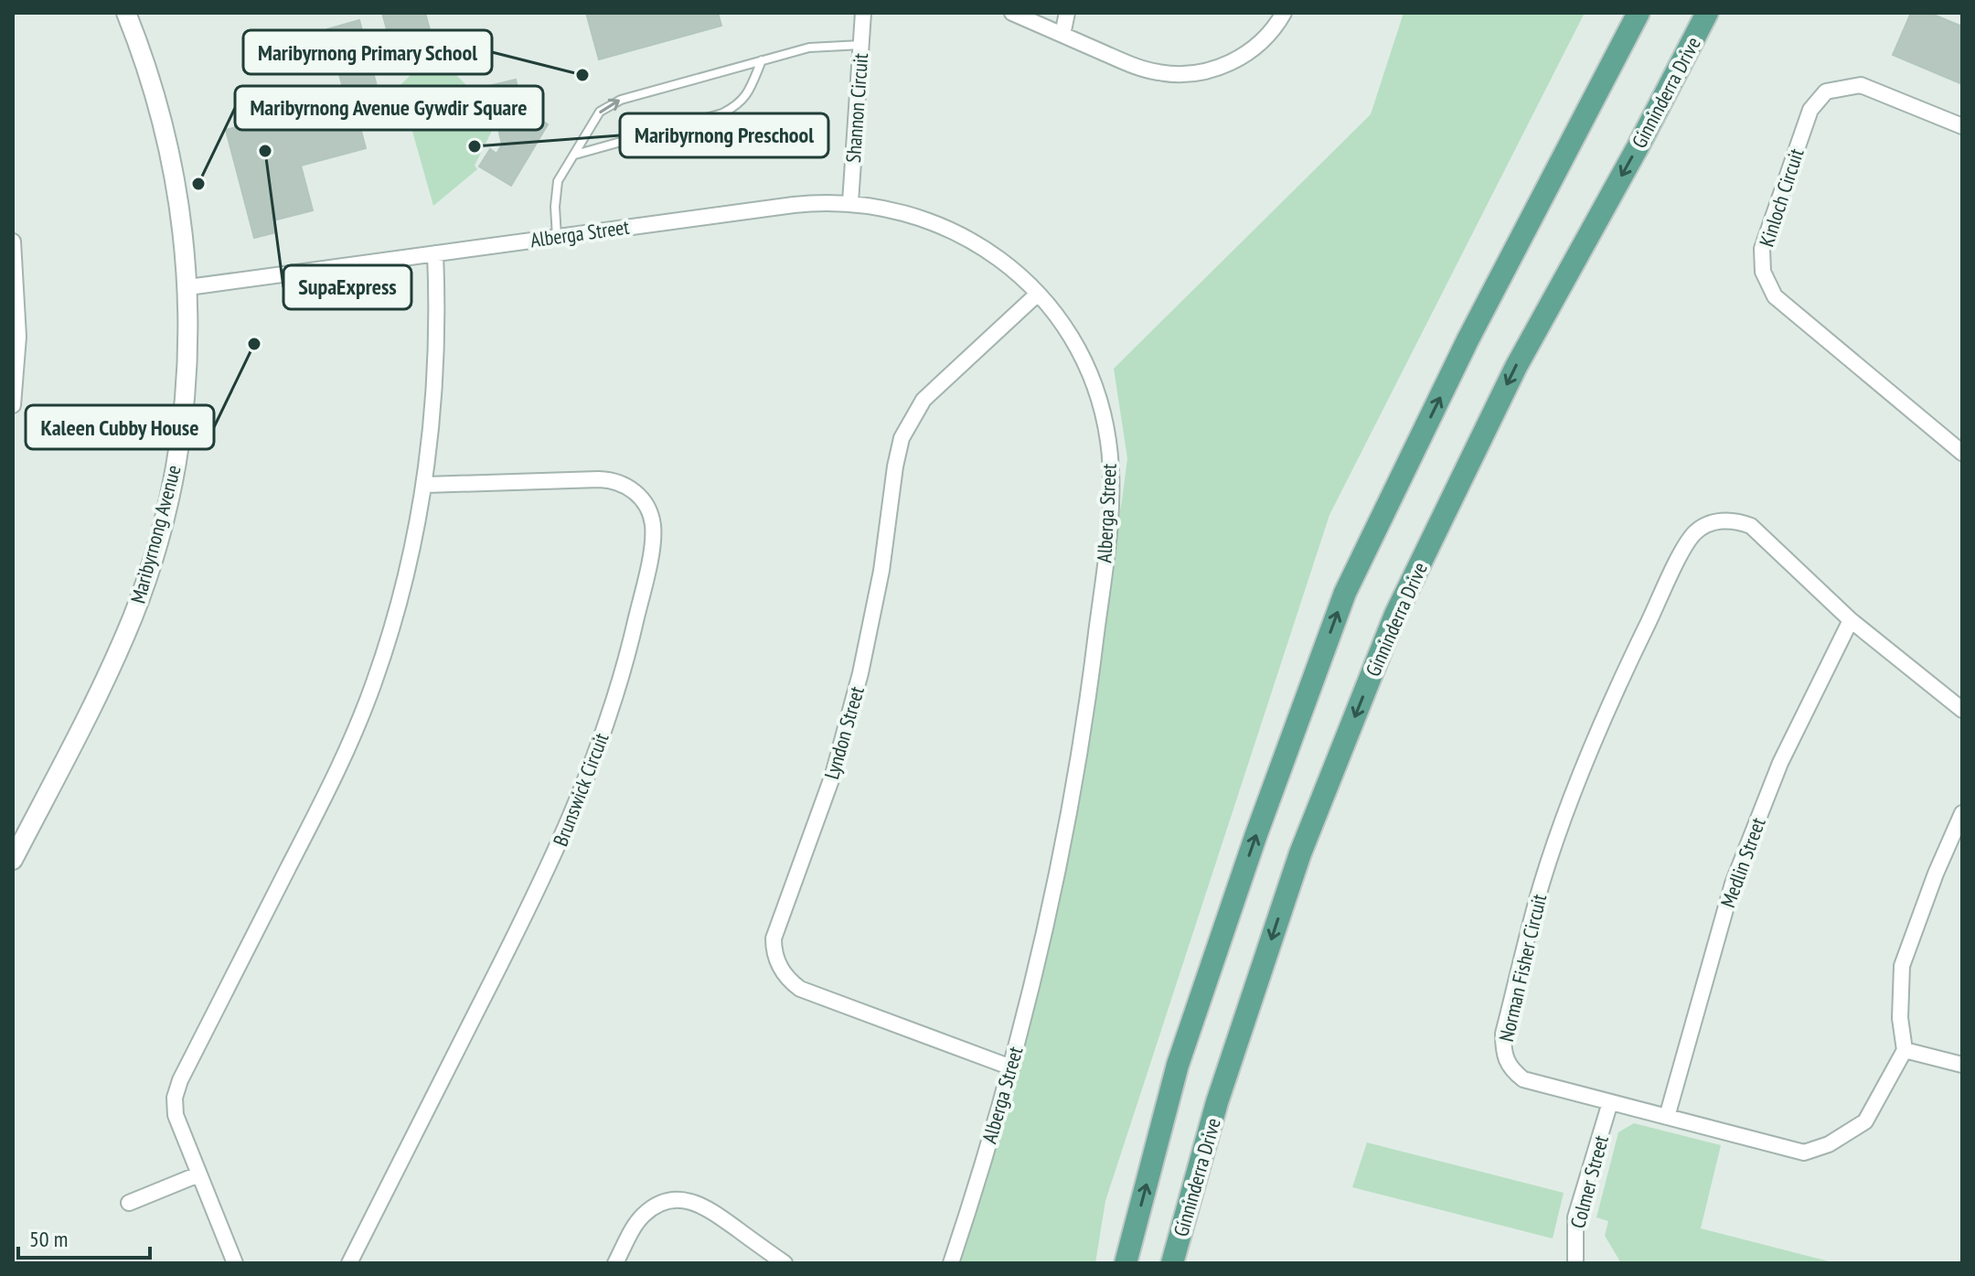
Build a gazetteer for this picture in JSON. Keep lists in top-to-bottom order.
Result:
{
  "streets": {
    "main road": ["Ginninderra Drive"],
    "street": [
      "Shannon Circuit",
      "Kinloch Circuit",
      "Alberga Street",
      "Maribyrnong Avenue",
      "Lyndon Street",
      "Brunswick Circuit",
      "Medlin Street",
      "Norman Fisher Circuit",
      "Colmer Street"
    ]
  },
  "crossings": [
    ["Shannon Circuit", "Alberga Street"],
    ["Alberga Street", "Maribyrnong Avenue"],
    ["Alberga Street", "Lyndon Street"],
    ["Medlin Street", "Norman Fisher Circuit"],
    ["Norman Fisher Circuit", "Colmer Street"]
  ],
  "places": [
    "Maribyrnong Primary School",
    "Maribyrnong Preschool",
    "SupaExpress",
    "Maribyrnong Avenue Gywdir Square",
    "Kaleen Cubby House"
  ],
  "scale_bar": "50 m"
}
